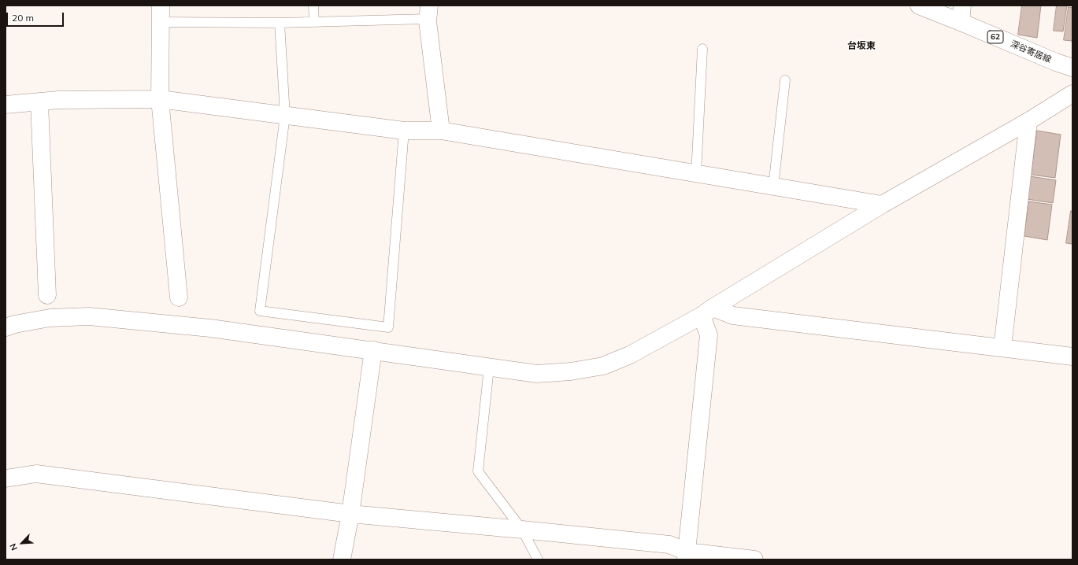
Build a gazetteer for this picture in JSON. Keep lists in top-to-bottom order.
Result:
{
  "streets": {
    "street": ["62", "深谷寄居線"]
  },
  "districts": ["台坂東"],
  "scale_bar": "20 m",
  "north": "bottom left"
}
